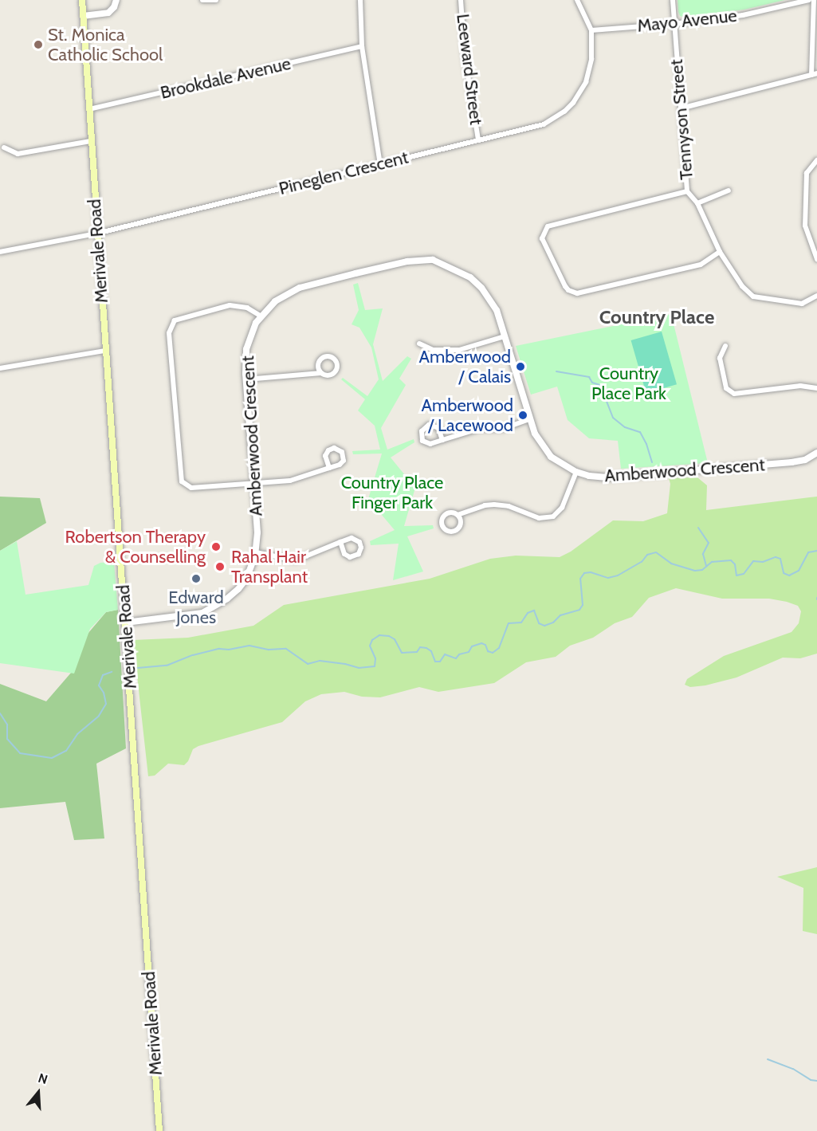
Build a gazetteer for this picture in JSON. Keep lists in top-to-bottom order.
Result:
{
  "streets": {
    "main road": ["Merivale Road"],
    "street": [
      "Mayo Avenue",
      "Leeward Street",
      "Brookdale Avenue",
      "Tennyson Street",
      "Pineglen Crescent",
      "Amberwood Crescent"
    ]
  },
  "crossings": [
    ["Mayo Avenue", "Tennyson Street"],
    ["Mayo Avenue", "Pineglen Crescent"],
    ["Leeward Street", "Pineglen Crescent"],
    ["Brookdale Avenue", "Merivale Road"],
    ["Pineglen Crescent", "Merivale Road"],
    ["Merivale Road", "Amberwood Crescent"]
  ],
  "districts": ["Country Place"],
  "parks": ["Country Place Park", "Country Place Finger Park"],
  "places": [
    "St. Monica Catholic School",
    "Amberwood / Calais",
    "Amberwood / Lacewood",
    "Robertson Therapy & Counselling",
    "Rahal Hair Transplant",
    "Edward Jones"
  ],
  "north": "top"
}
